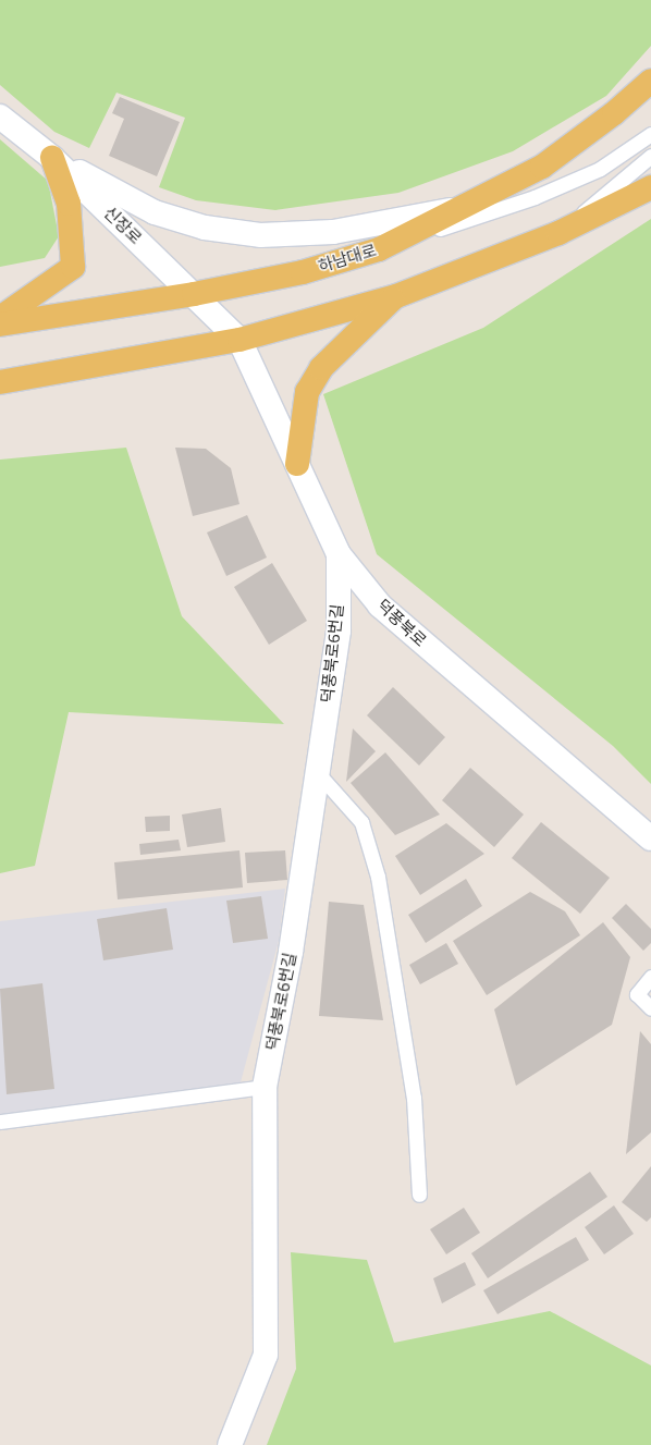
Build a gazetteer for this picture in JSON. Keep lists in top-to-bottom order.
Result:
{
  "streets": {
    "main road": ["하남대로"],
    "street": ["신장로", "덕풍북로", "덕풍북로6번길"]
  },
  "crossings": [
    ["신장로", "하남대로"],
    ["신장로", "덕풍북로"],
    ["덕풍북로", "덕풍북로6번길"]
  ]
}
